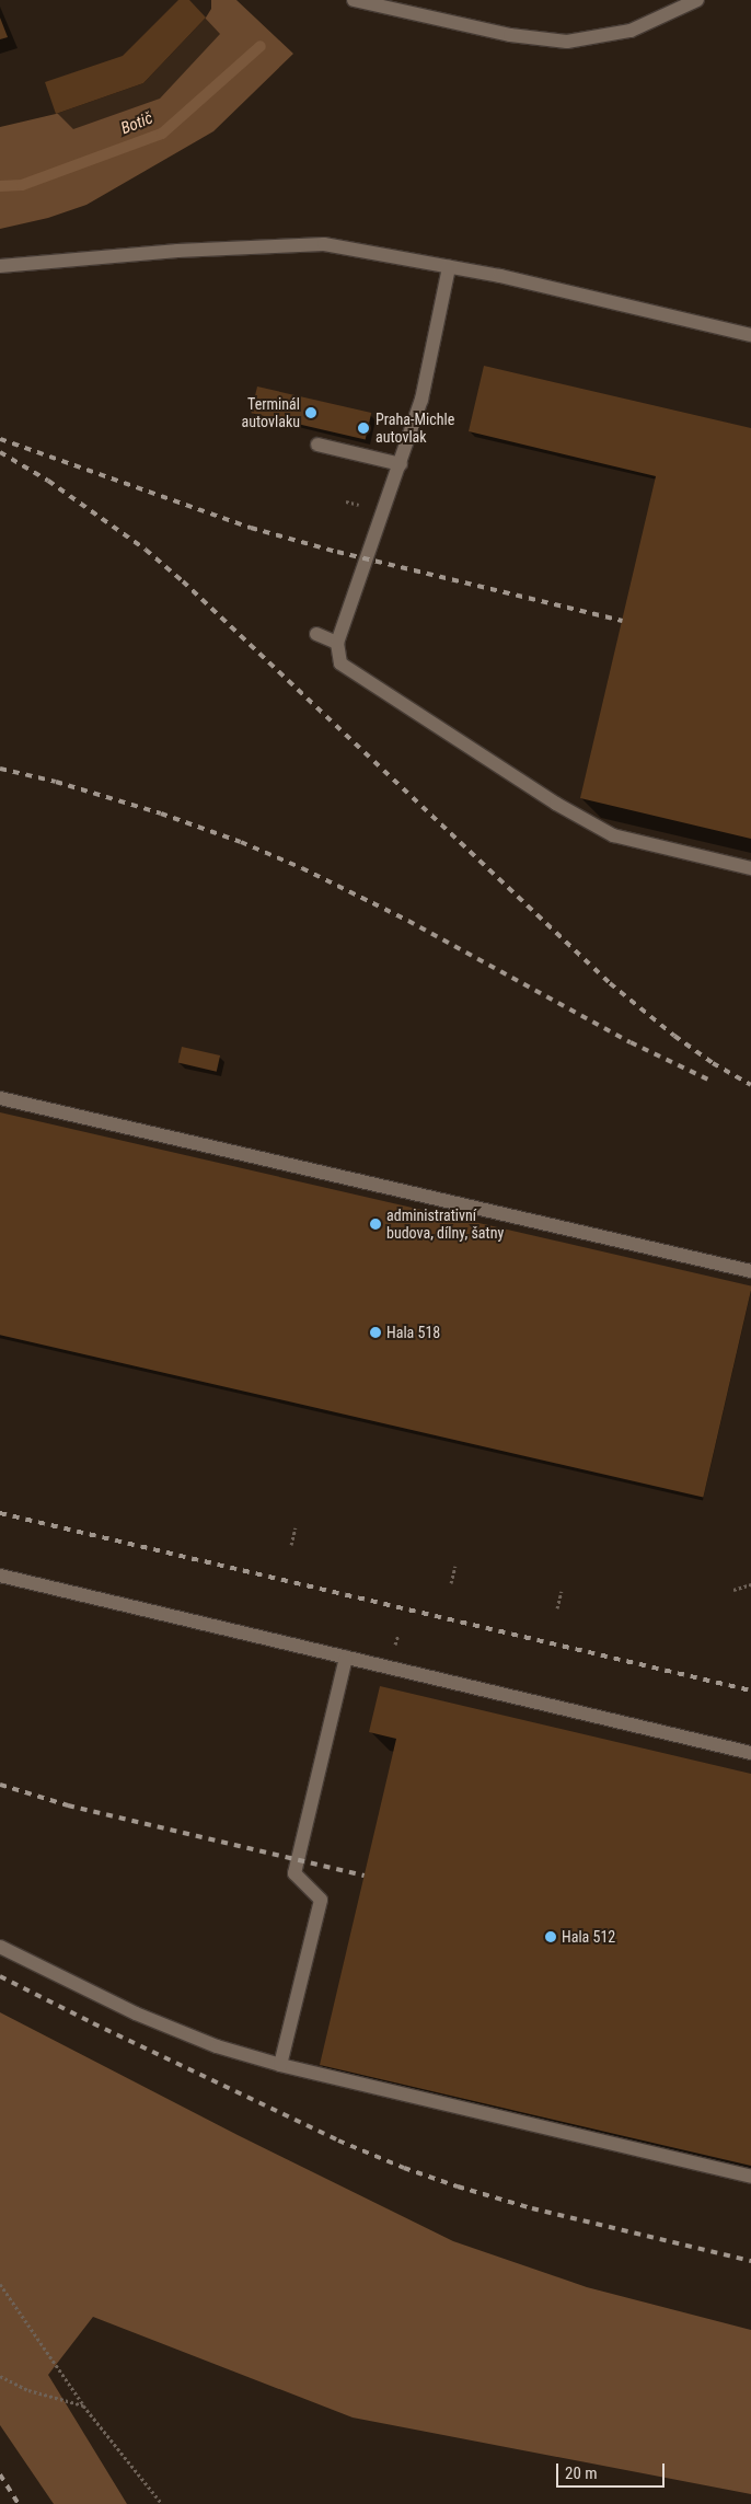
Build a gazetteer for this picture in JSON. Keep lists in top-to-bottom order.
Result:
{
  "water": ["Botič"],
  "places": [
    "Terminál autovlaku",
    "Praha-Michle autovlak",
    "administrativní budova, dílny, šatny",
    "Hala 518",
    "Hala 512"
  ],
  "scale_bar": "20 m"
}
